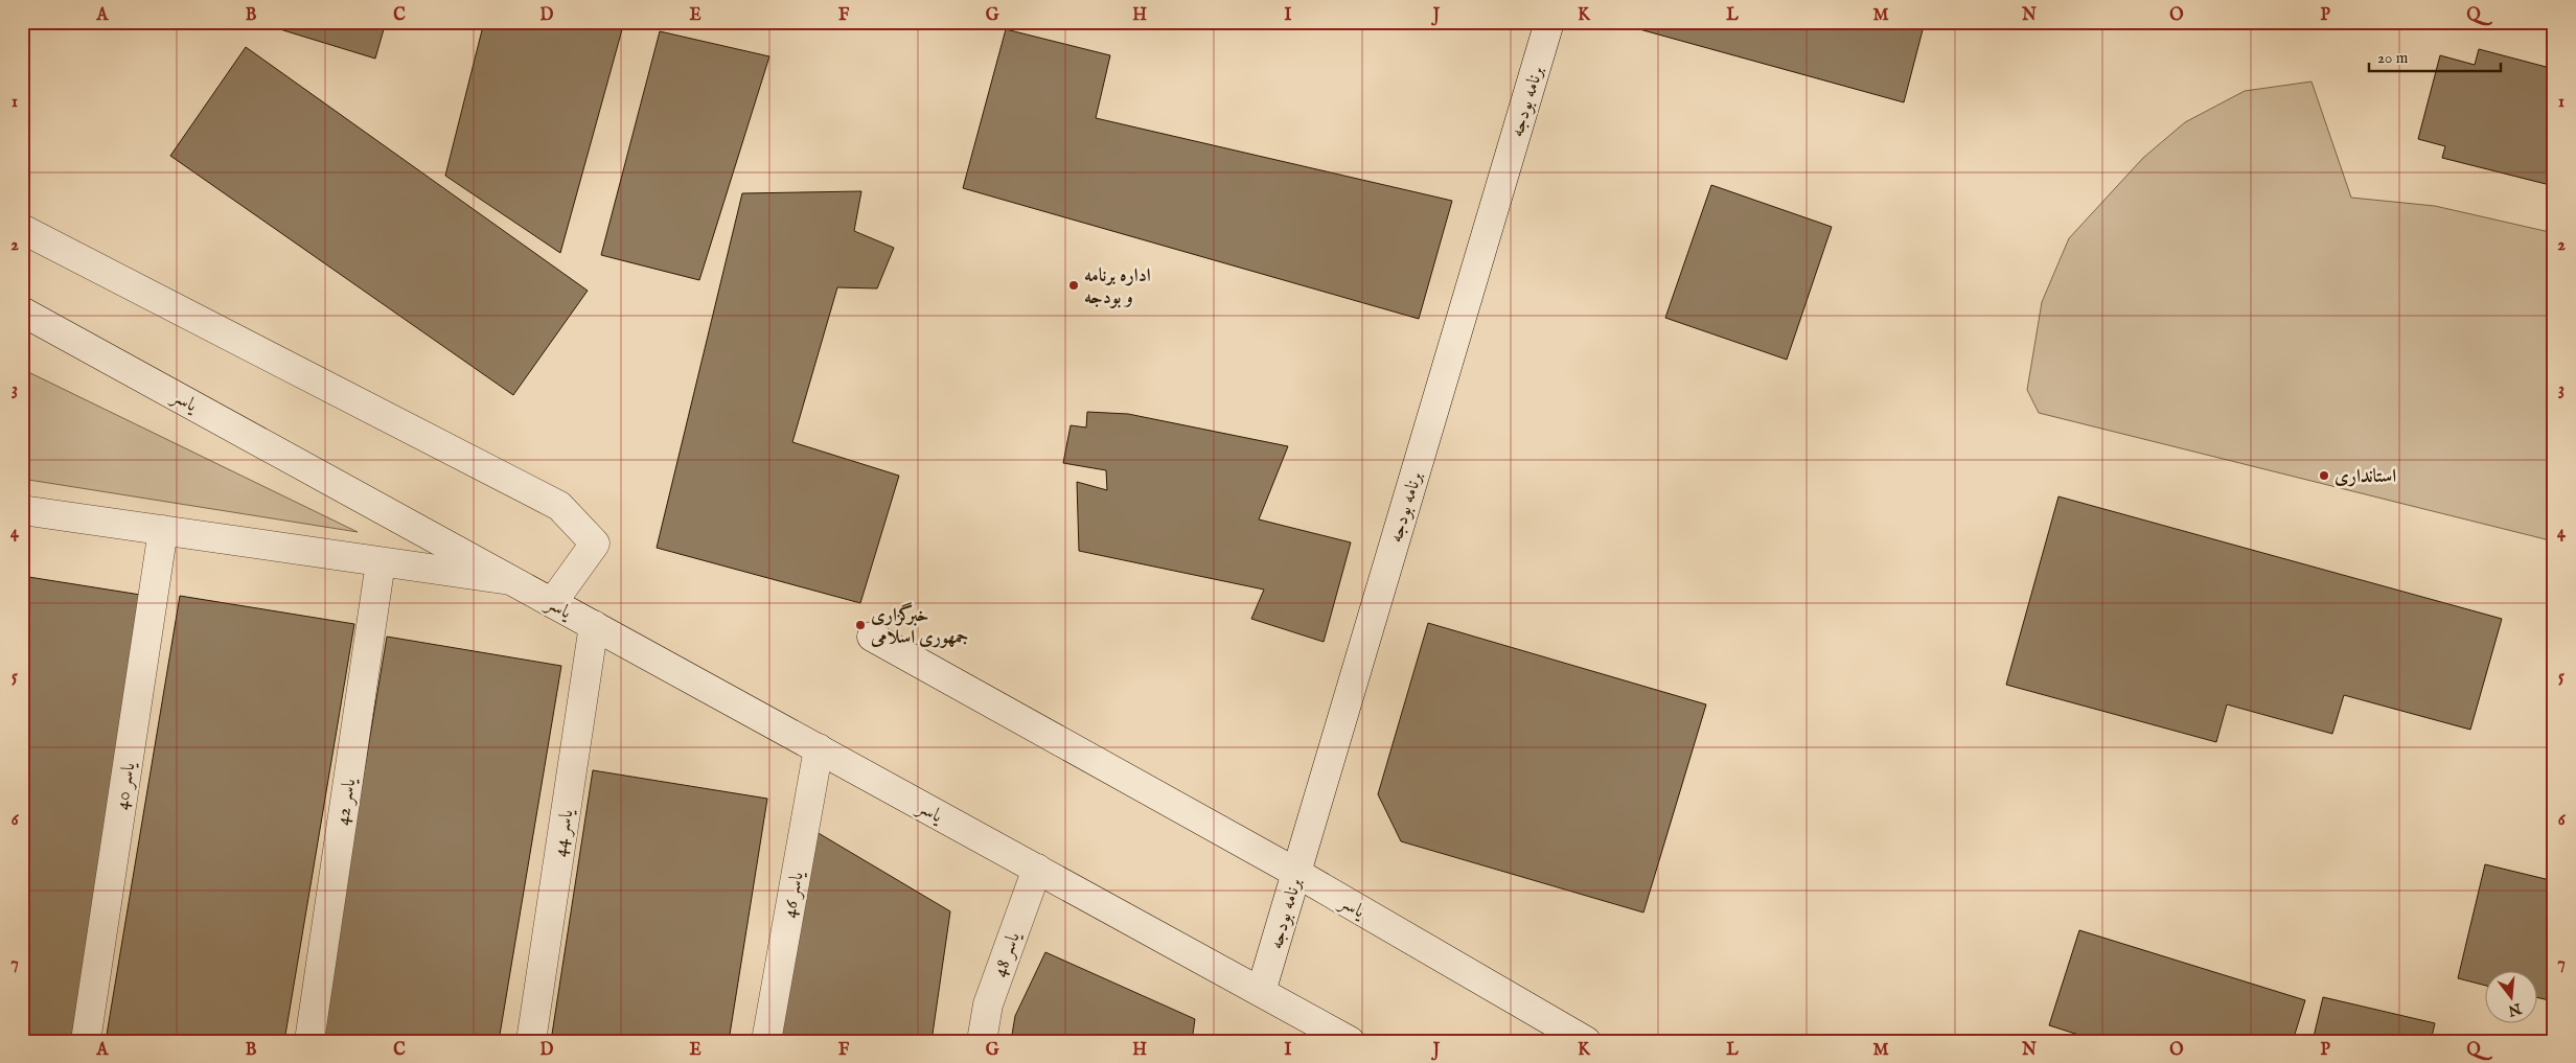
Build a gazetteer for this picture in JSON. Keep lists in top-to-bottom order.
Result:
{
  "streets": {
    "main road": [
      "برنامه بودجه",
      "یاسر",
      "یاسر 40",
      "یاسر 42",
      "یاسر 44",
      "یاسر 46",
      "یاسر 48"
    ]
  },
  "crossings": [
    ["برنامه بودجه", "یاسر"],
    ["یاسر", "یاسر 40"],
    ["یاسر", "یاسر 42"],
    ["یاسر", "یاسر 44"],
    ["یاسر", "یاسر 46"],
    ["یاسر", "یاسر 48"]
  ],
  "places": ["اداره برنامه و بودجه", "استانداری", "خبرگزاری جمهوری اسلامی"],
  "scale_bar": "20 m",
  "north": "bottom",
  "grid": {
    "columns": [
      "A",
      "B",
      "C",
      "D",
      "E",
      "F",
      "G",
      "H",
      "I",
      "J",
      "K",
      "L",
      "M",
      "N",
      "O",
      "P",
      "Q"
    ],
    "rows": [
      "1",
      "2",
      "3",
      "4",
      "5",
      "6",
      "7"
    ]
  }
}
